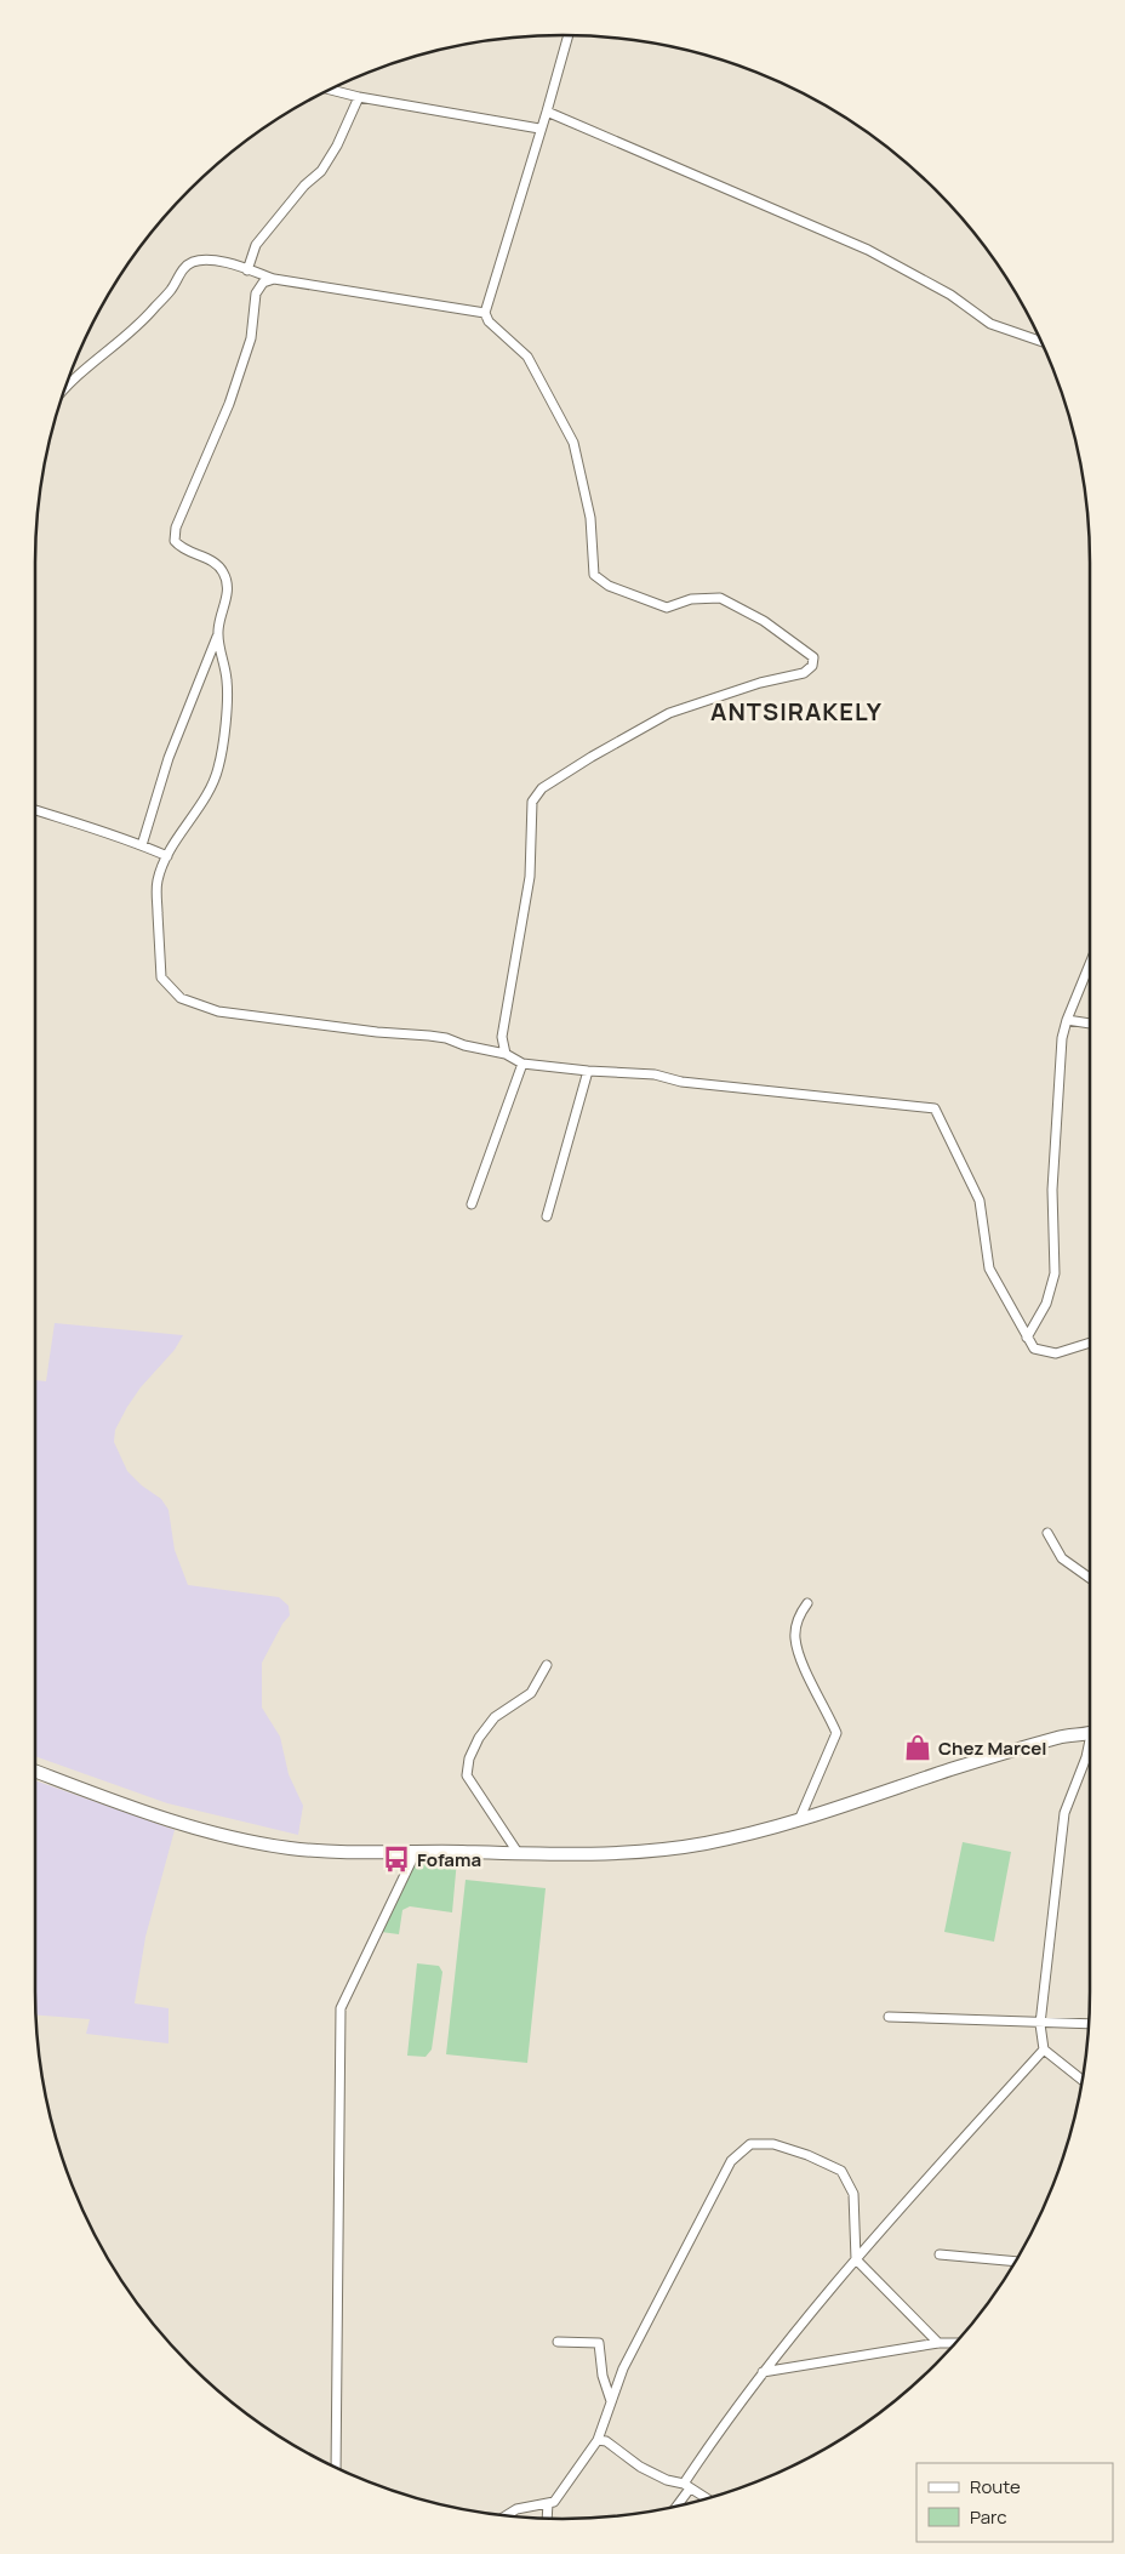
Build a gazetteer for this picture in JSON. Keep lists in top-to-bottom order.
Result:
{
  "districts": ["ANTSIRAKELY"],
  "places": {
    "shop": ["Chez Marcel"],
    "bus stop": ["Fofama"]
  },
  "legend": ["Route", "Parc"]
}
